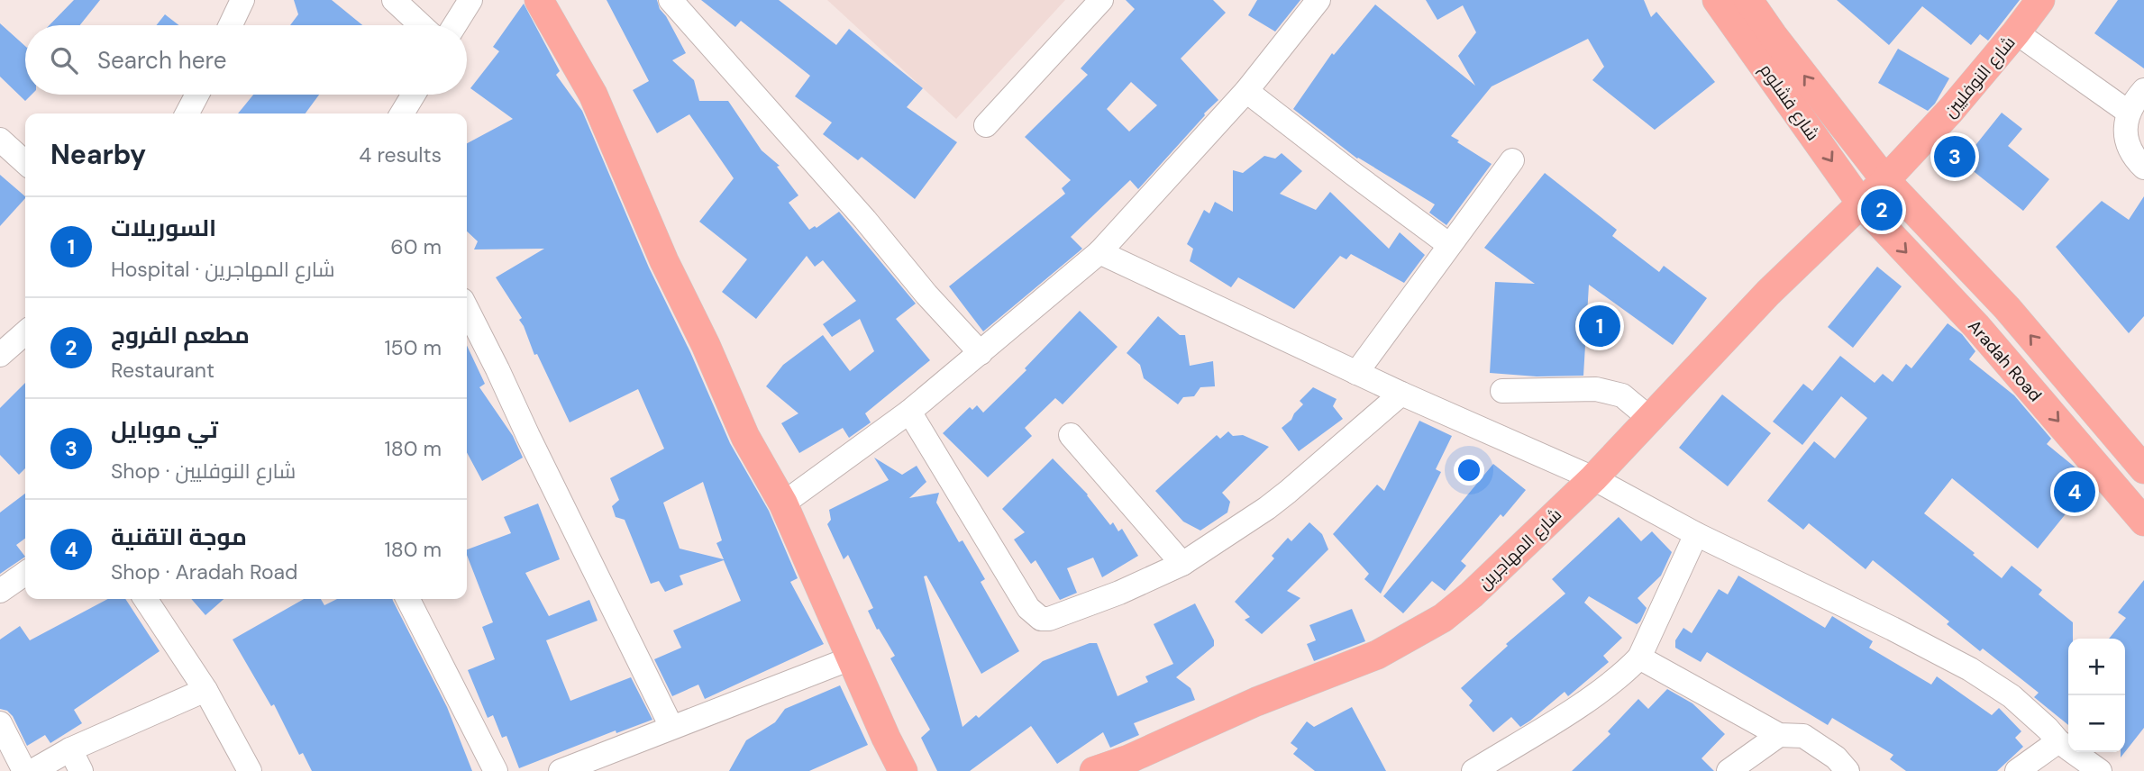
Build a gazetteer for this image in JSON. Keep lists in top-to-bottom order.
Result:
{
  "streets": {
    "main road": [
      "شارع النوفليين",
      "شارع فشلوم",
      "Aradah Road",
      "شارع المهاجرين"
    ]
  },
  "crossings": [
    ["شارع النوفليين", "شارع فشلوم"],
    ["شارع النوفليين", "Aradah Road"],
    ["شارع النوفليين", "شارع المهاجرين"],
    ["شارع فشلوم", "Aradah Road"],
    ["شارع فشلوم", "شارع المهاجرين"],
    ["Aradah Road", "شارع المهاجرين"]
  ],
  "page": {
    "search": "Search here",
    "heading": ["Nearby", "4 results"],
    "pins": [
      "3",
      "2",
      "1",
      "4"
    ],
    "list": [
      {
        "mark": "1",
        "name": "السوريلات",
        "note": "Hospital · شارع المهاجرين",
        "value": "60 m"
      },
      {
        "mark": "2",
        "name": "مطعم الفروج",
        "note": "Restaurant",
        "value": "150 m"
      },
      {
        "mark": "3",
        "name": "تي موبايل",
        "note": "Shop · شارع النوفليين",
        "value": "180 m"
      },
      {
        "mark": "4",
        "name": "موجة التقنية",
        "note": "Shop · Aradah Road",
        "value": "180 m"
      }
    ],
    "map_buttons": ["+", "−"]
  }
}
